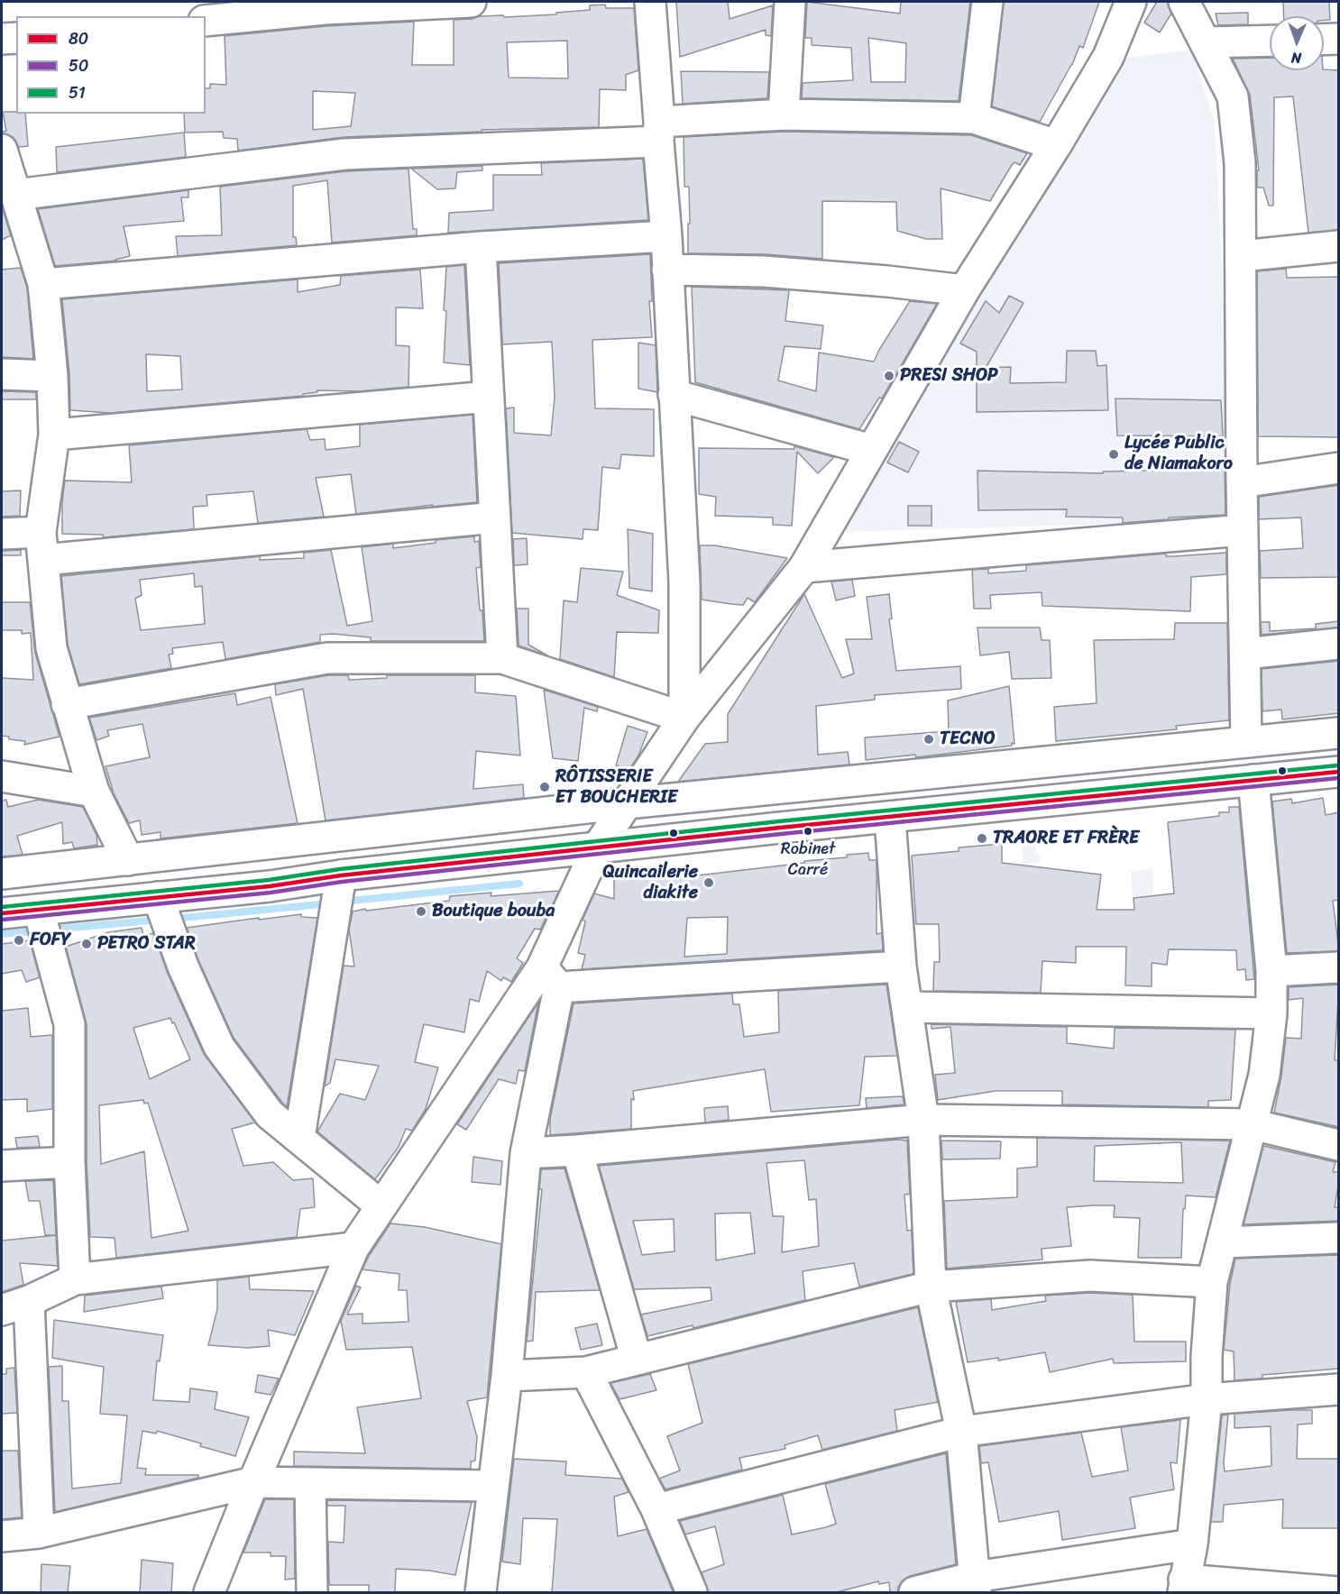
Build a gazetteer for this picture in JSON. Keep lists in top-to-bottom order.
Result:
{
  "places": [
    "PRESI SHOP",
    "Lycée Public de Niamakoro",
    "TECNO",
    "RÔTISSERIE ET BOUCHERIE",
    "Robinet Carré",
    "TRAORE ET FRÈRE",
    "Quincailerie diakite",
    "Boutique bouba",
    "FOFY",
    "PETRO STAR"
  ],
  "lines": ["transit line 51", "transit line 80", "transit line 50"],
  "legend": ["80", "50", "51"],
  "north": "bottom"
}
